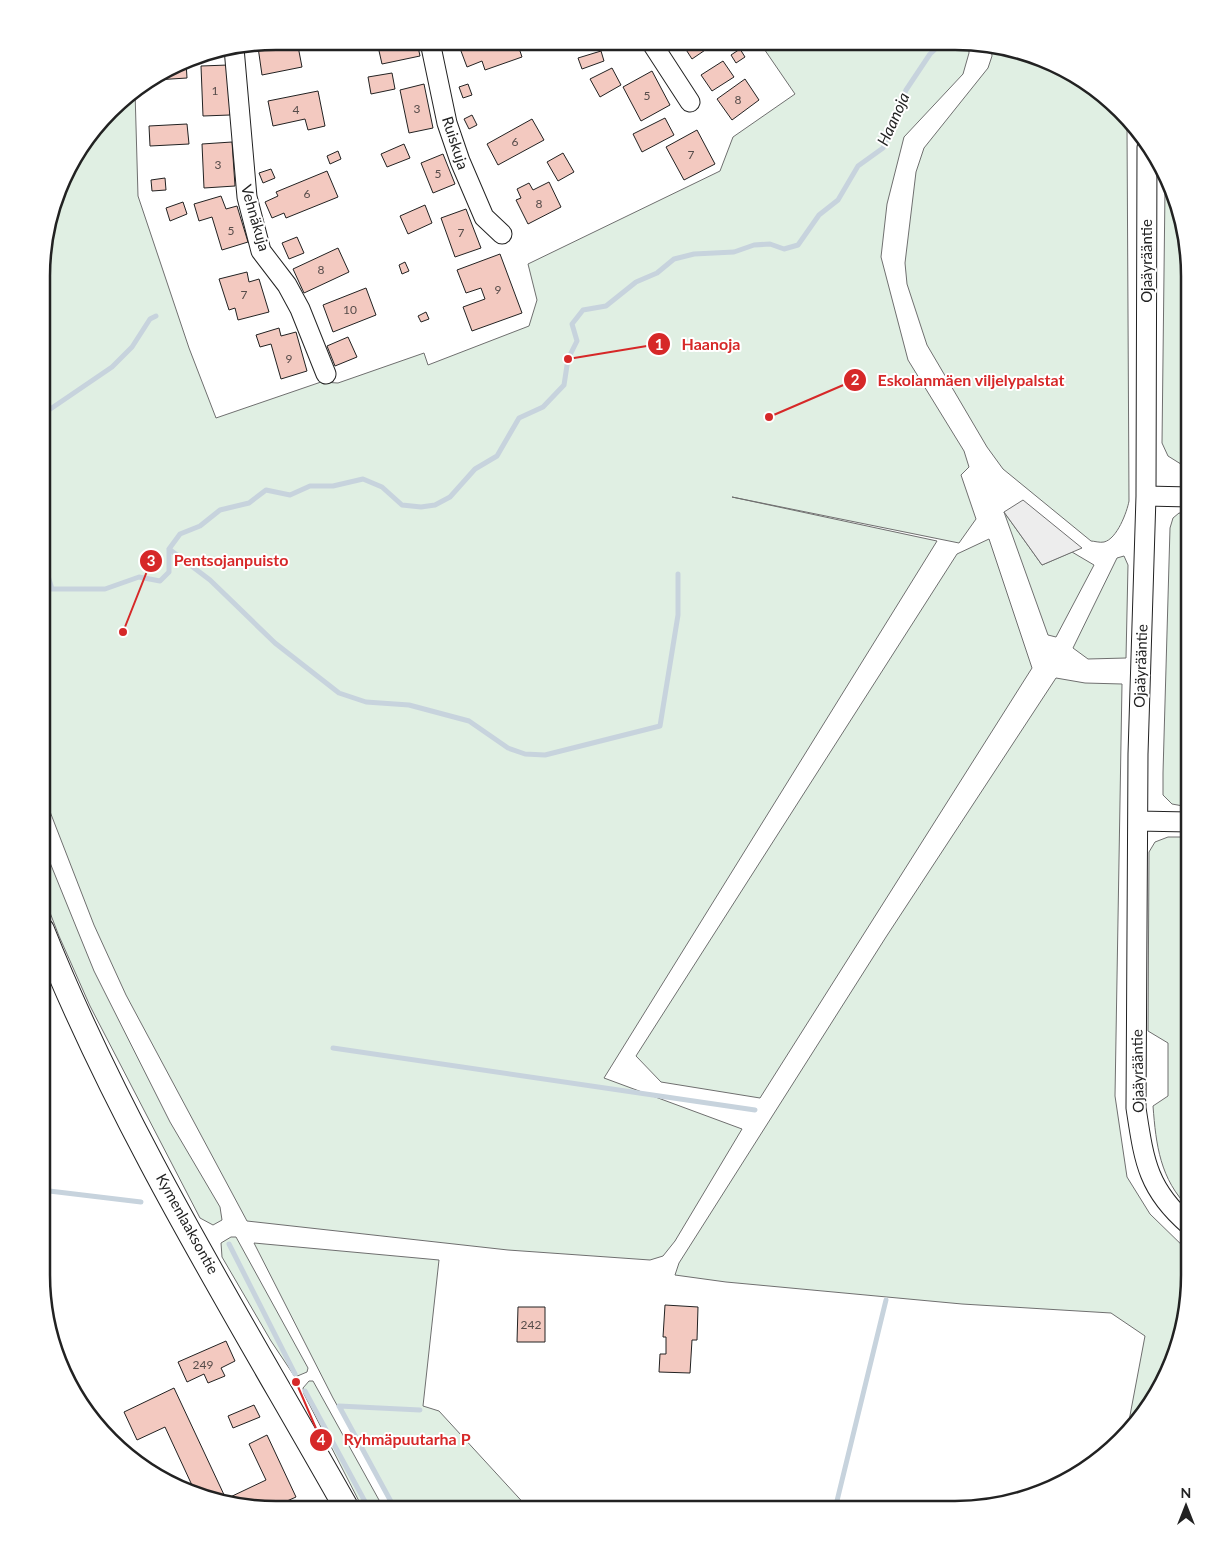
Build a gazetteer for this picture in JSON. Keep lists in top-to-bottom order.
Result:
{
  "streets": {
    "main road": ["Kymenlaaksontie"],
    "street": ["Ruiskuja", "Vehnäkuja", "Ojaäyrääntie"]
  },
  "water": ["Haanoja"],
  "places": [
    "Haanoja",
    "Eskolanmäen viljelypalstat",
    "Pentsojanpuisto",
    "Ryhmäpuutarha P"
  ],
  "house_numbers": [
    "1",
    "5",
    "8",
    "3",
    "4",
    "6",
    "7",
    "3",
    "5",
    "6",
    "8",
    "5",
    "7",
    "8",
    "9",
    "7",
    "10",
    "9",
    "242",
    "249"
  ],
  "north": "top"
}
